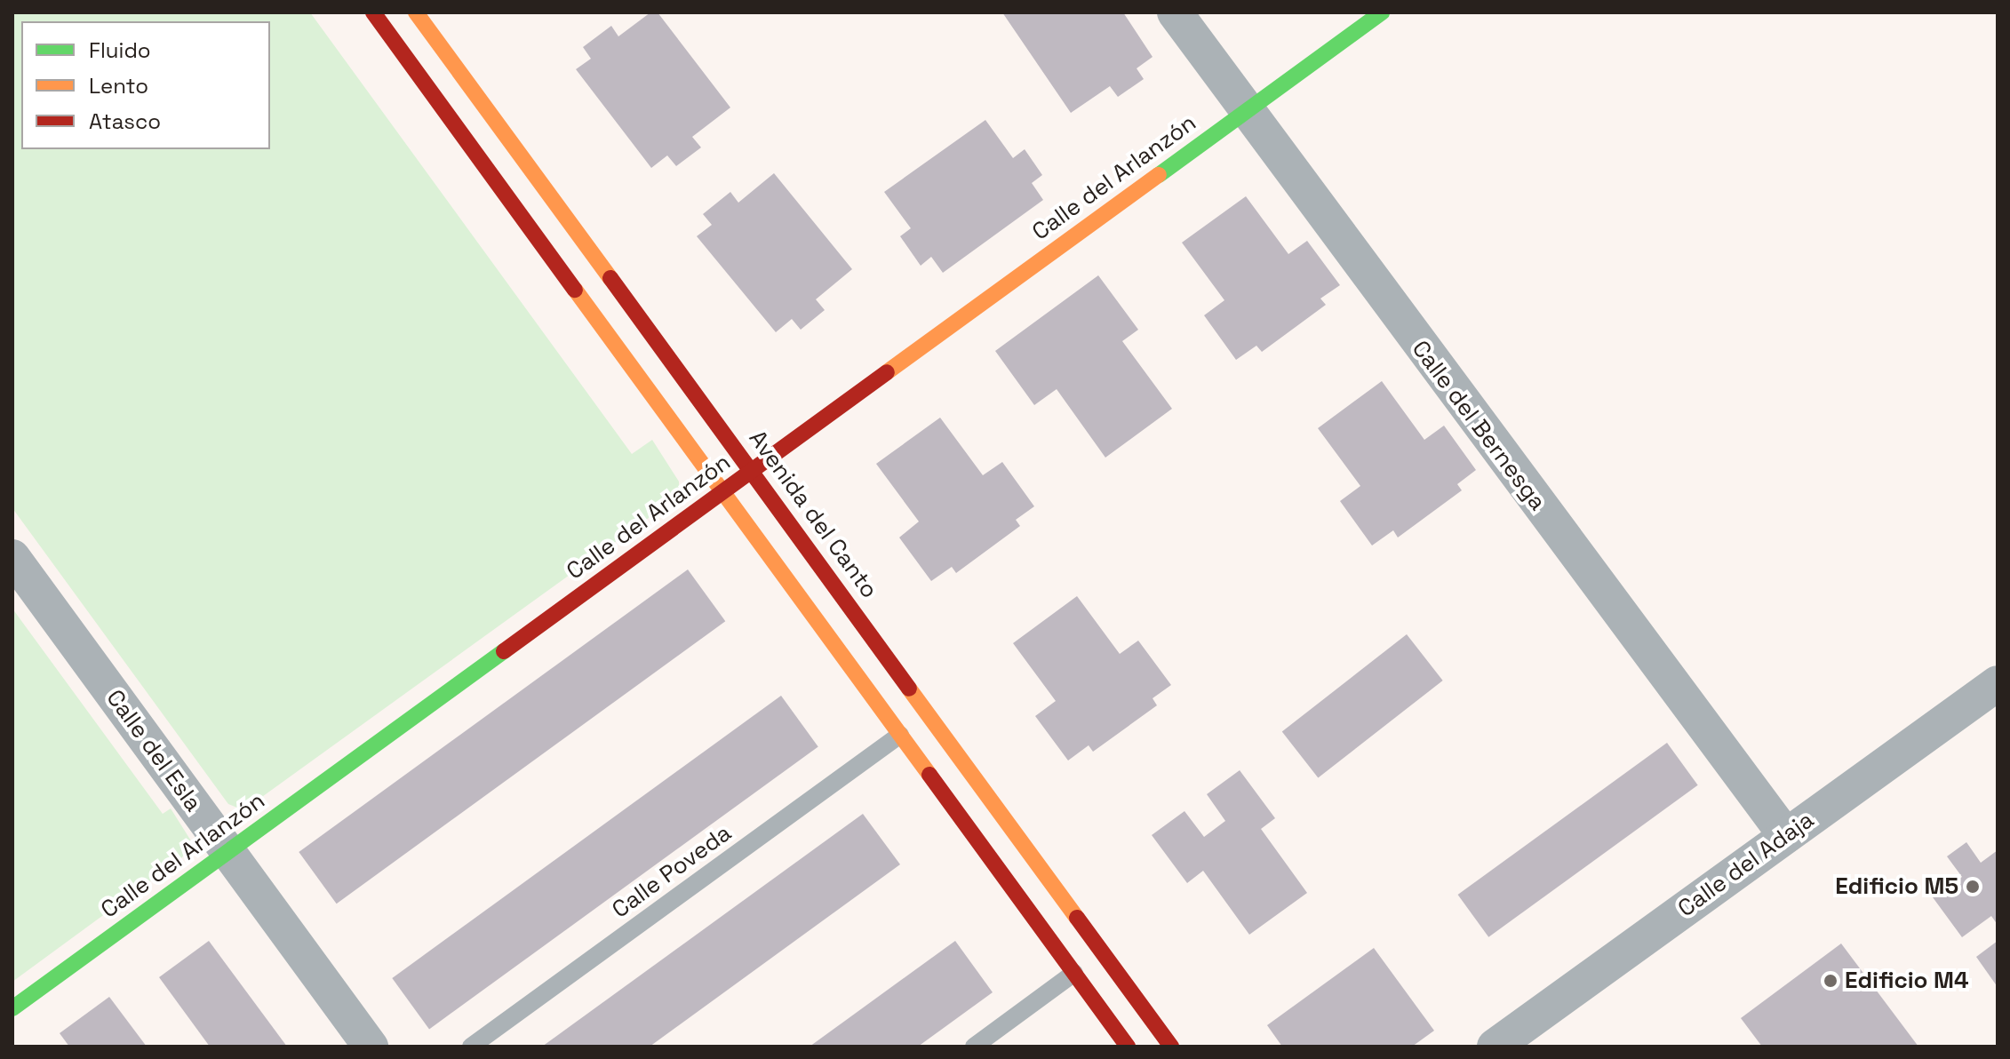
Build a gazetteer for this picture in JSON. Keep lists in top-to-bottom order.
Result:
{
  "streets": {
    "main road": ["Calle del Arlanzón", "Avenida del Canto"],
    "street": ["Calle del Bernesga", "Calle del Esla", "Calle del Adaja"],
    "lane": ["Calle Poveda"]
  },
  "crossings": [
    ["Calle del Arlanzón", "Calle del Bernesga"],
    ["Calle del Arlanzón", "Avenida del Canto"],
    ["Calle del Arlanzón", "Calle del Esla"],
    ["Calle del Bernesga", "Calle del Adaja"]
  ],
  "places": ["Edificio M5", "Edificio M4"],
  "legend": ["Fluido", "Lento", "Atasco"]
}
